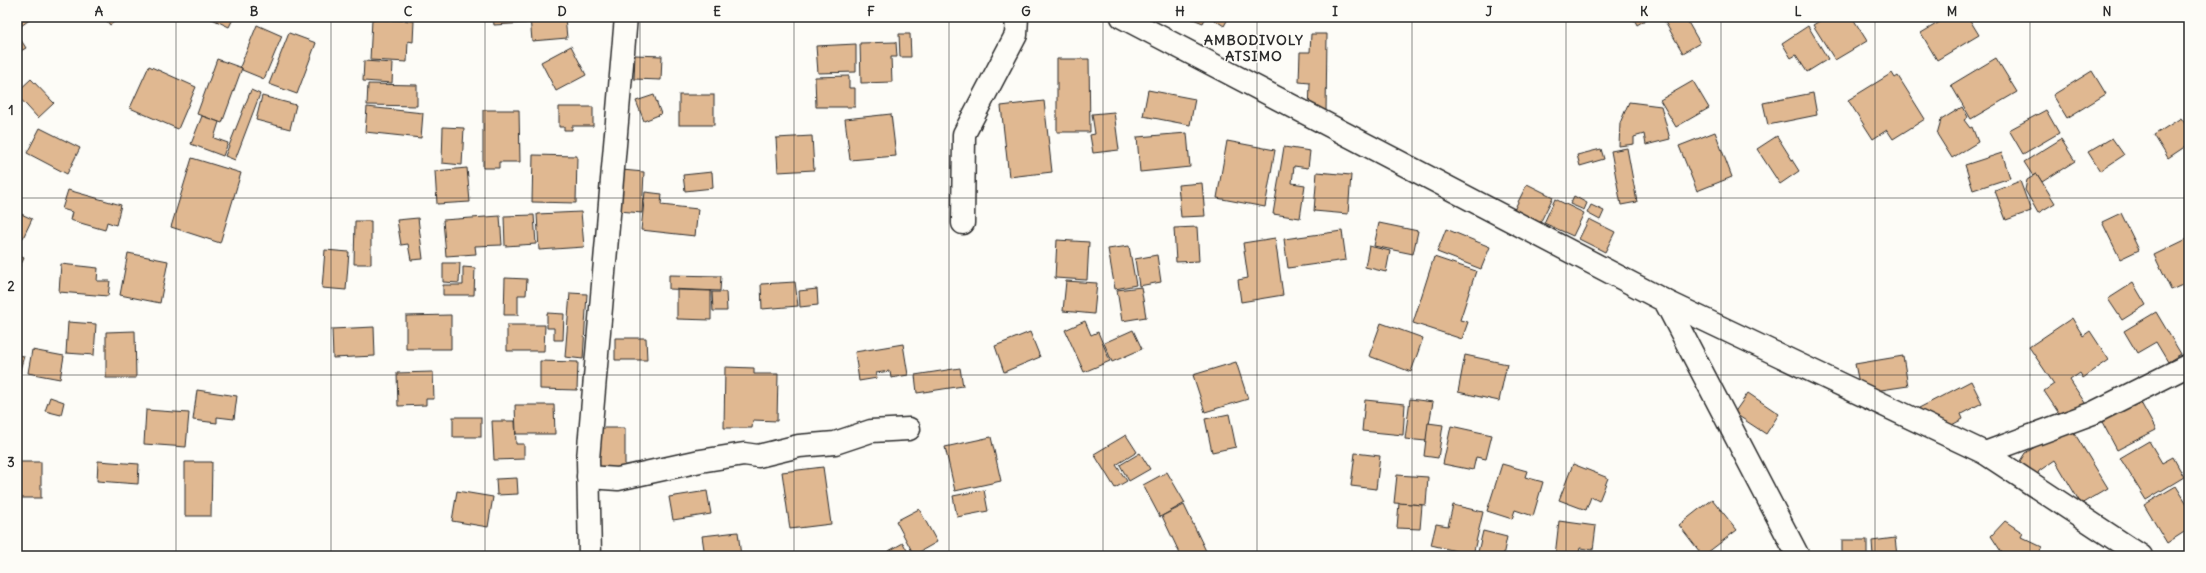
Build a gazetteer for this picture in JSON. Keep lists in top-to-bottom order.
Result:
{
  "districts": ["AMBODIVOLY ATSIMO"],
  "grid": {
    "columns": [
      "A",
      "B",
      "C",
      "D",
      "E",
      "F",
      "G",
      "H",
      "I",
      "J",
      "K",
      "L",
      "M",
      "N"
    ],
    "rows": ["1", "2", "3"]
  }
}
